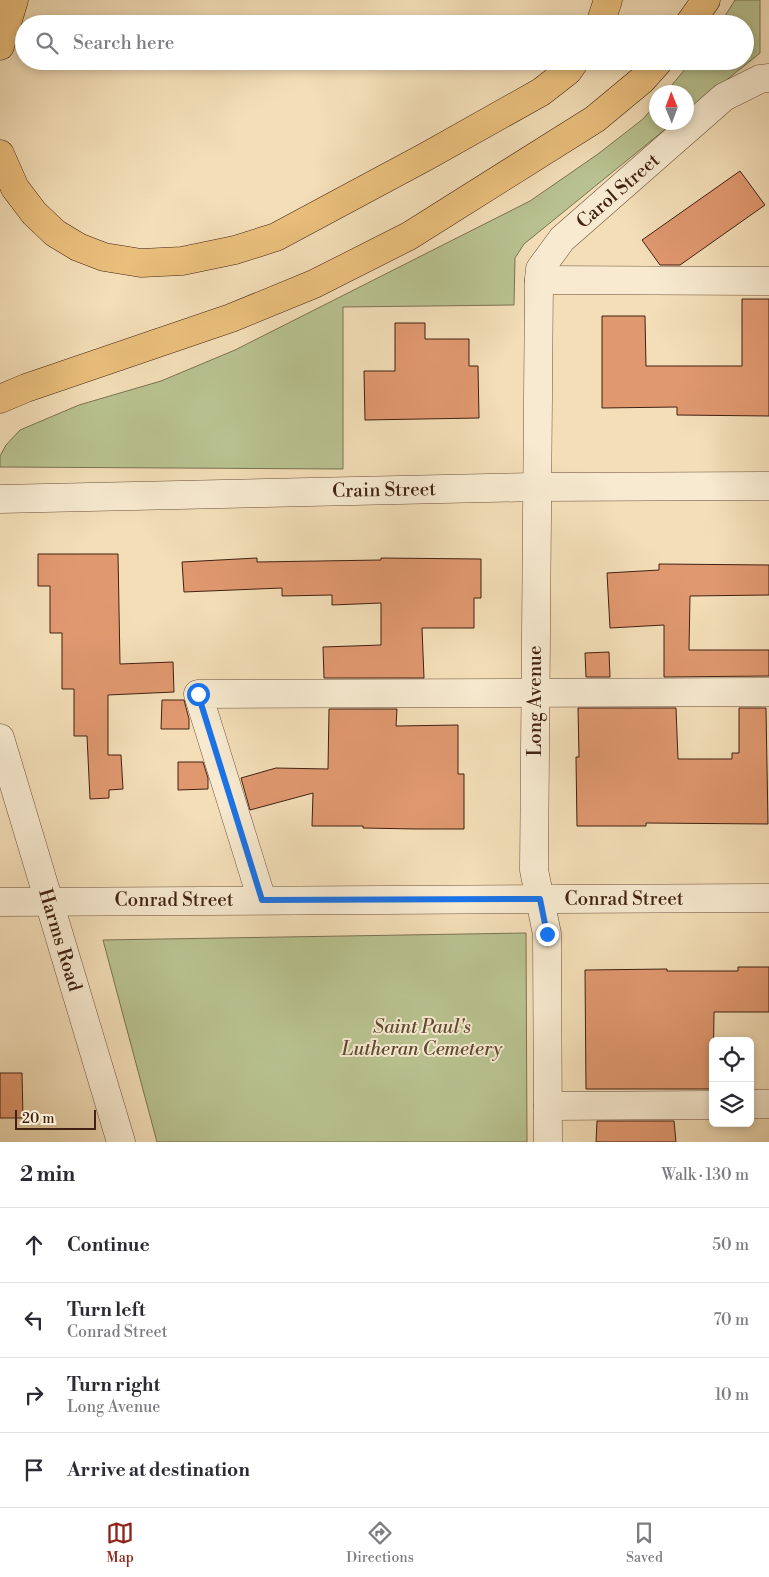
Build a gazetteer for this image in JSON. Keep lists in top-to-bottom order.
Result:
{
  "streets": {
    "street": [
      "Carol Street",
      "Crain Street",
      "Long Avenue",
      "Conrad Street",
      "Harms Road"
    ]
  },
  "crossings": [
    ["Carol Street", "Long Avenue"],
    ["Crain Street", "Long Avenue"],
    ["Long Avenue", "Conrad Street"],
    ["Conrad Street", "Harms Road"]
  ],
  "parks": ["Saint Paul's Lutheran Cemetery"],
  "scale_bar": "20 m",
  "north": "top",
  "page": {
    "search": "Search here",
    "scale": "20 m",
    "heading": ["2 min", "Walk · 130 m"],
    "list": [
      ["Continue", "50 m"],
      ["Turn left", "Conrad Street", "70 m"],
      ["Turn right", "Long Avenue", "10 m"],
      "Arrive at destination"
    ],
    "nav": ["Map", "Directions", "Saved"]
  }
}
